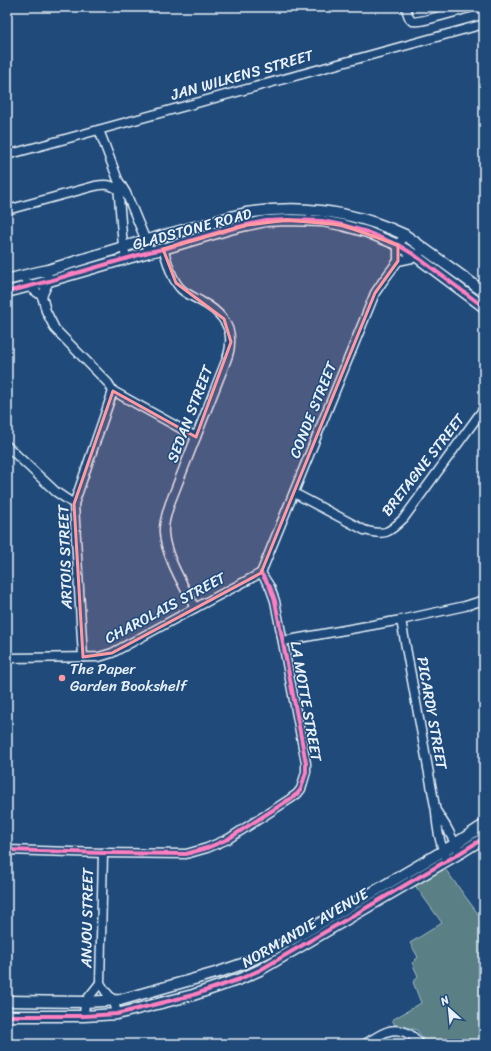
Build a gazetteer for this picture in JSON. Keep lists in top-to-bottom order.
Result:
{
  "streets": {
    "street": [
      "JAN WILKENS STREET",
      "GLADSTONE ROAD",
      "CONDE STREET",
      "SEDAN STREET",
      "BRETAGNE STREET",
      "ARTOIS STREET",
      "CHAROLAIS STREET",
      "LA MOTTE STREET",
      "PICARDY STREET",
      "ANJOU STREET",
      "NORMANDIE AVENUE"
    ]
  },
  "crossings": [
    ["GLADSTONE ROAD", "SEDAN STREET"],
    ["CONDE STREET", "BRETAGNE STREET"],
    ["CONDE STREET", "CHAROLAIS STREET"],
    ["CONDE STREET", "LA MOTTE STREET"],
    ["SEDAN STREET", "CHAROLAIS STREET"],
    ["ARTOIS STREET", "CHAROLAIS STREET"],
    ["CHAROLAIS STREET", "LA MOTTE STREET"],
    ["LA MOTTE STREET", "PICARDY STREET"],
    ["LA MOTTE STREET", "ANJOU STREET"],
    ["PICARDY STREET", "NORMANDIE AVENUE"],
    ["ANJOU STREET", "NORMANDIE AVENUE"]
  ],
  "places": ["The Paper Garden Bookshelf"],
  "north": "top left"
}
